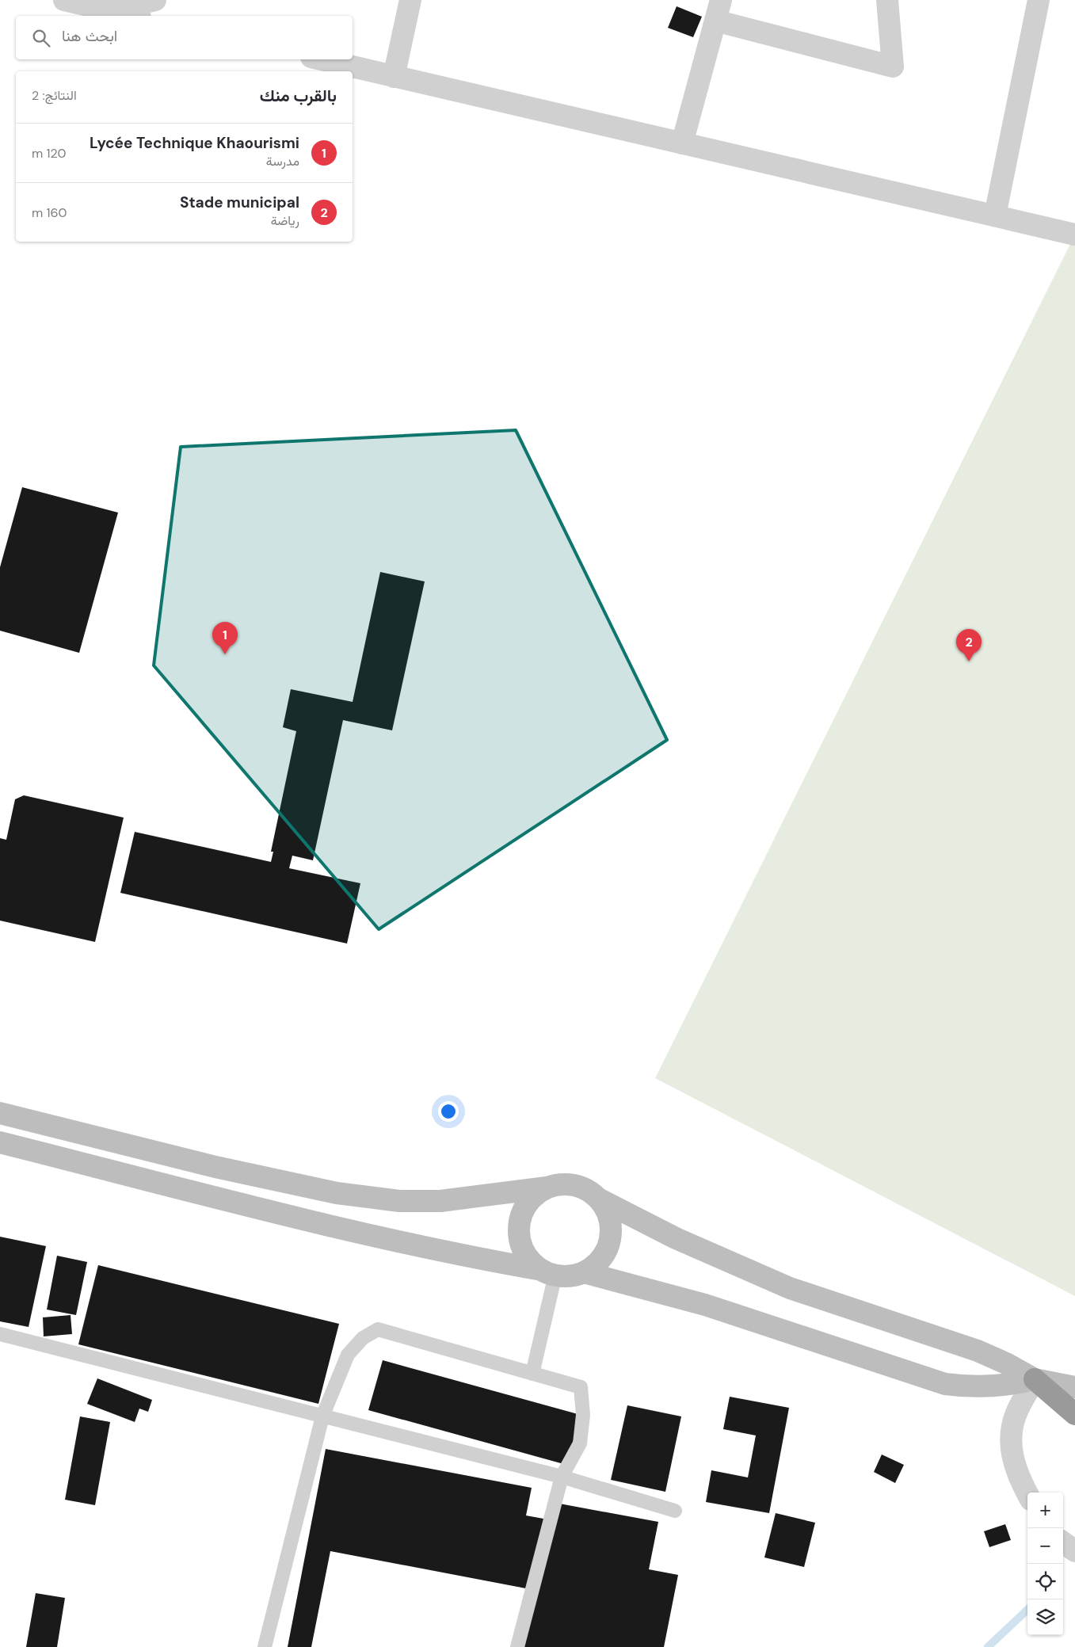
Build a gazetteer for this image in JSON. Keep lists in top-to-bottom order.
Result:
{
  "page": {
    "search": "ابحث هنا",
    "heading": ["بالقرب منك", "النتائج: 2"],
    "list": [
      {
        "mark": "1",
        "name": "Lycée Technique Khaourismi",
        "note": "مدرسة",
        "value": "120 m"
      },
      {
        "mark": "2",
        "name": "Stade municipal",
        "note": "رياضة",
        "value": "160 m"
      }
    ],
    "pins": ["1", "2"],
    "map_buttons": ["+", "−"]
  }
}
